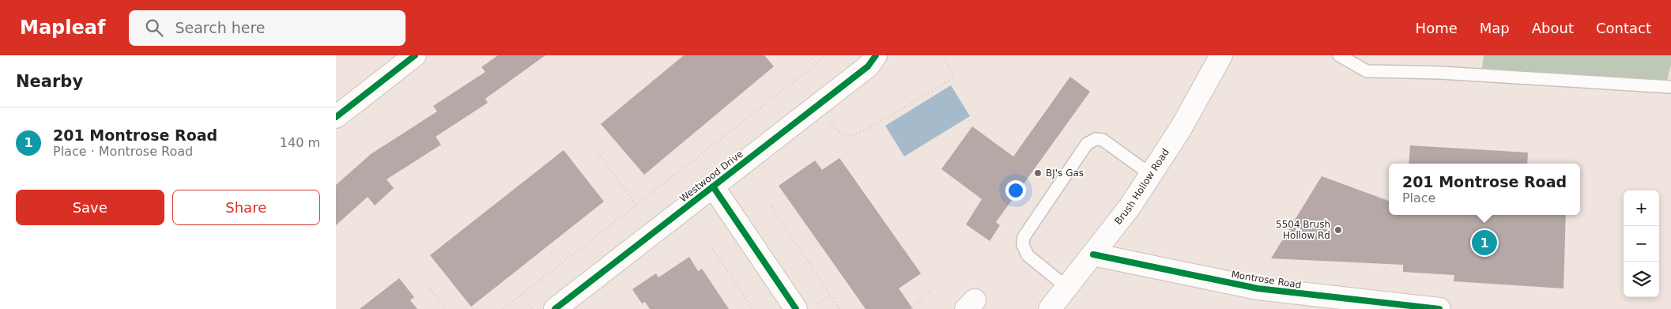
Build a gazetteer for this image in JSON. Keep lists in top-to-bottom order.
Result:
{
  "streets": {
    "street": ["Westwood Drive", "Brush Hollow Road", "Montrose Road"]
  },
  "crossings": [
    ["Brush Hollow Road", "Montrose Road"]
  ],
  "places": ["BJ's Gas", "5504 Brush Hollow Rd"],
  "page": {
    "header": "Mapleaf",
    "search": "Search here",
    "nav": [
      "Home",
      "Map",
      "About",
      "Contact"
    ],
    "heading": "Nearby",
    "list": [
      {
        "mark": "1",
        "name": "201 Montrose Road",
        "note": "Place · Montrose Road",
        "value": "140 m"
      }
    ],
    "popup": ["201 Montrose Road", "Place"],
    "buttons": ["Save", "Share"],
    "map_buttons": ["+", "−"],
    "pins": "1"
  }
}
